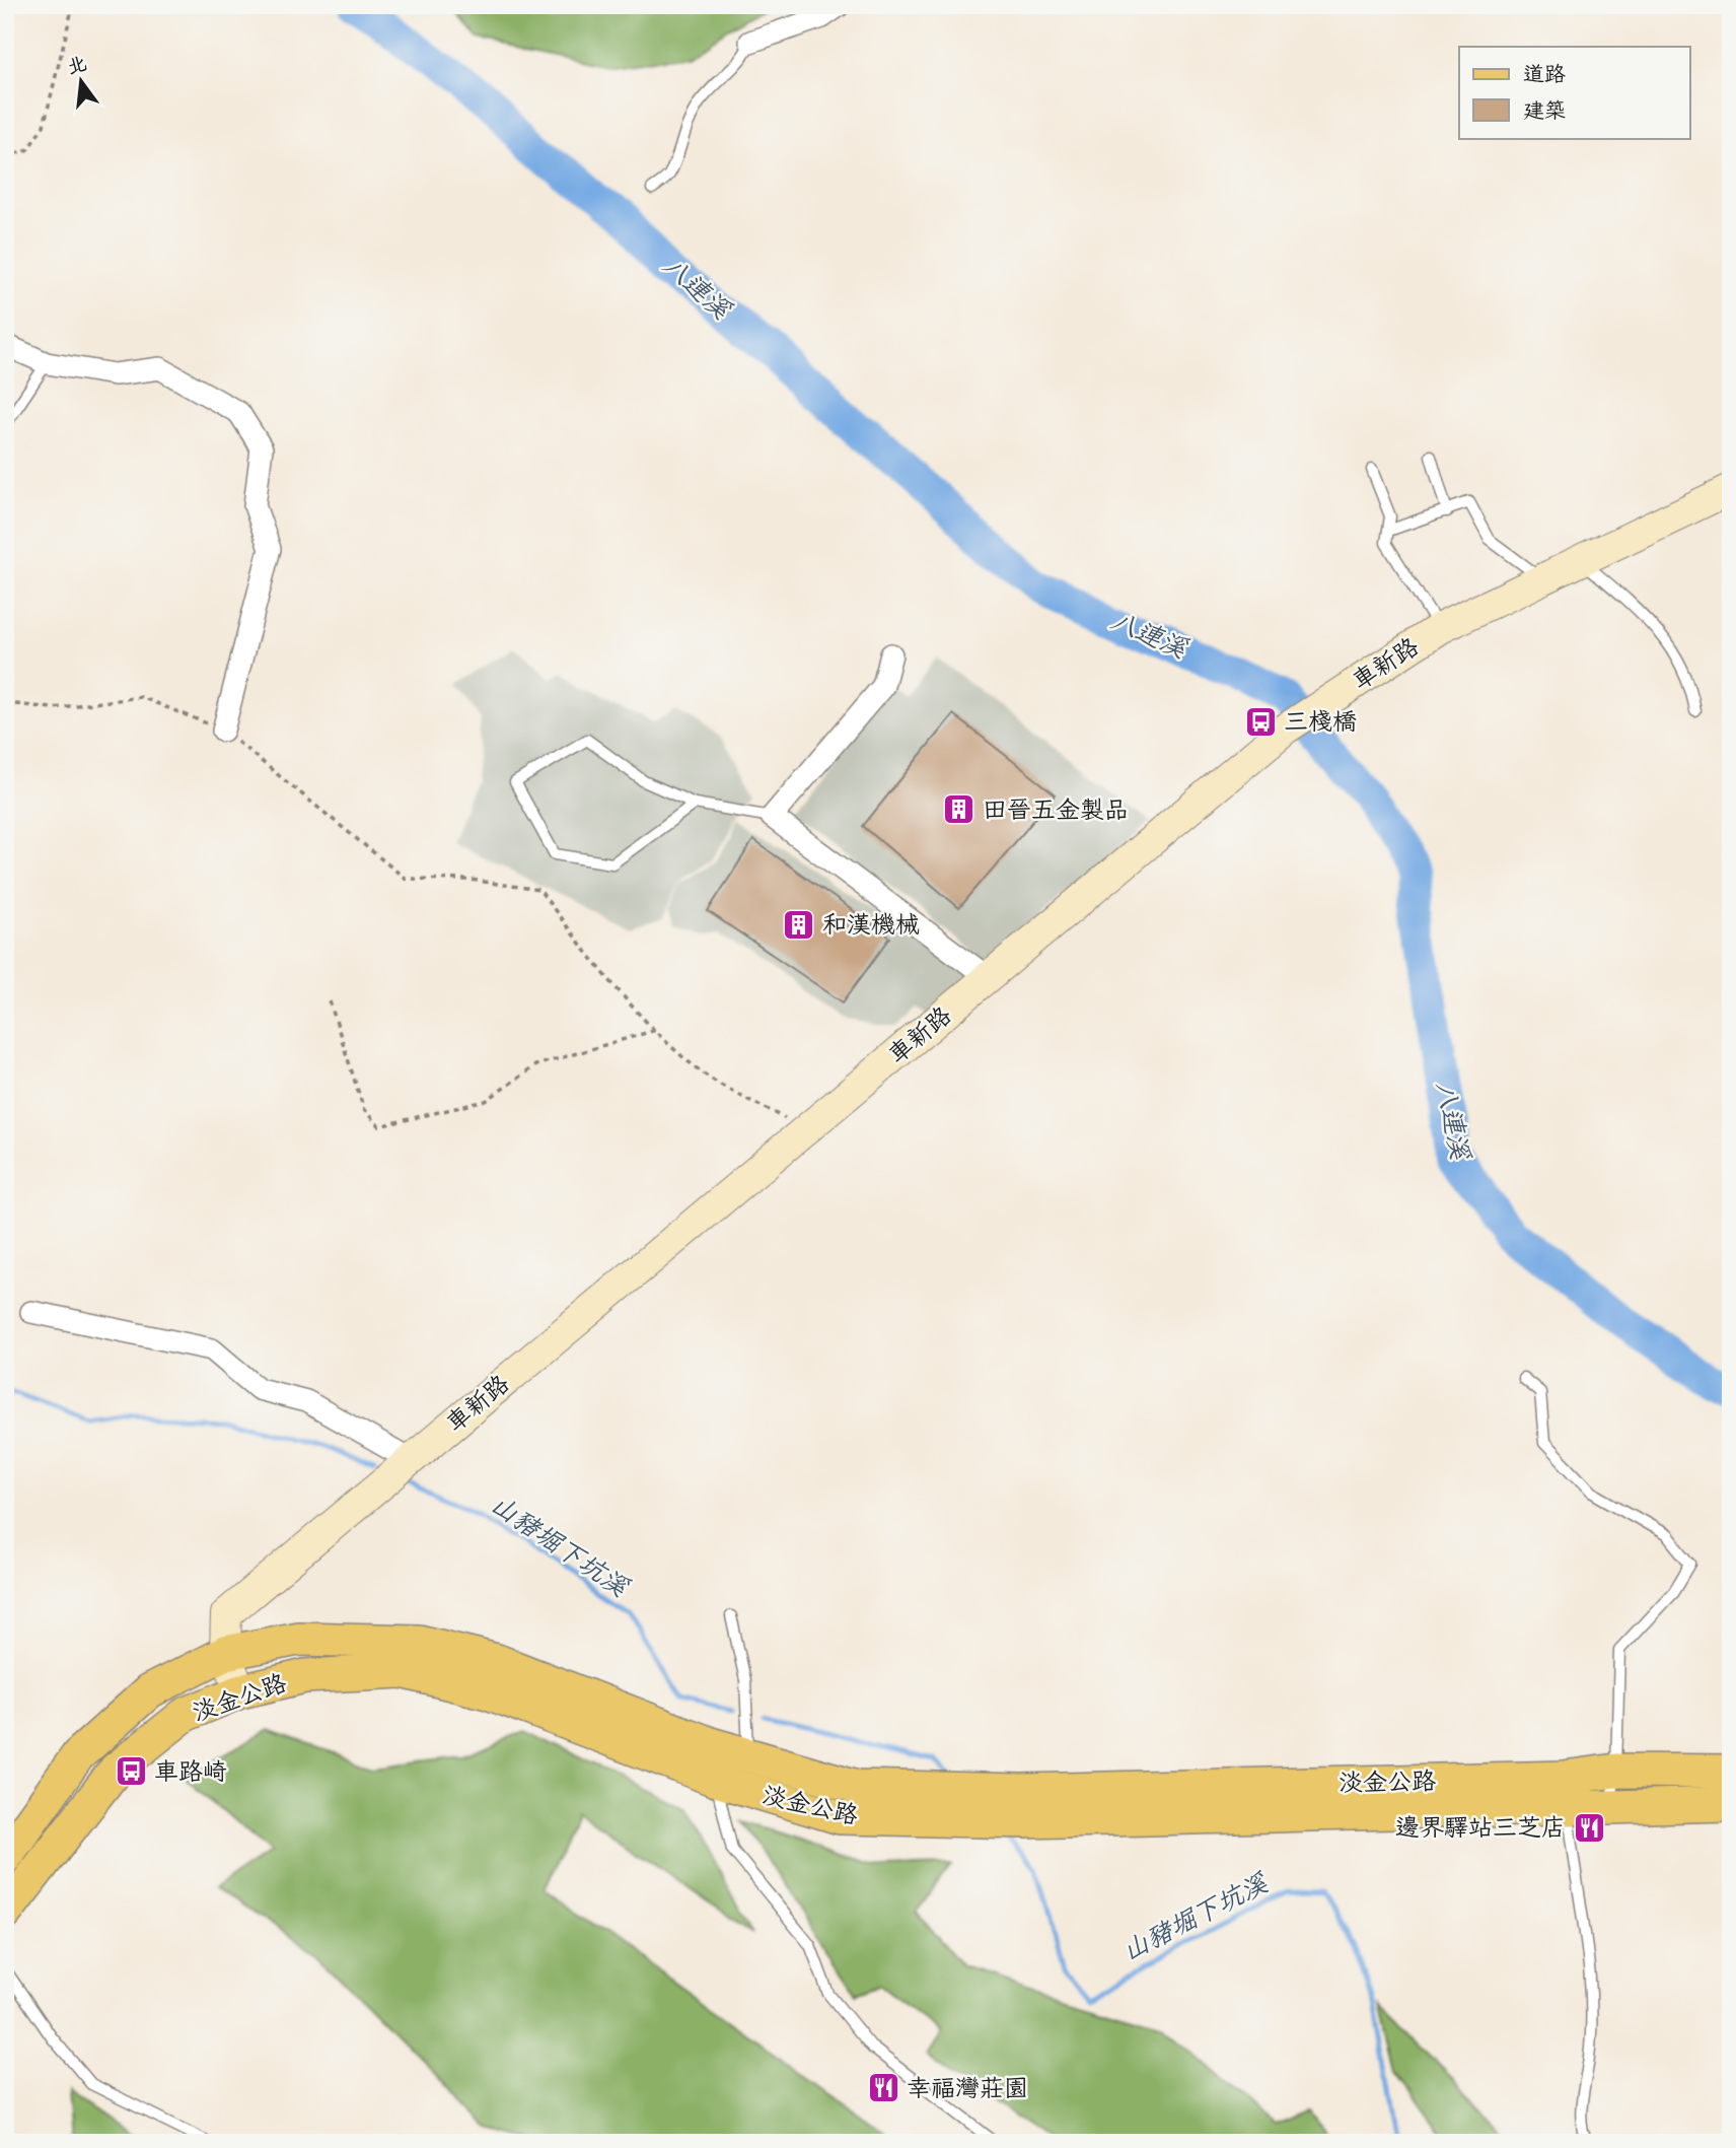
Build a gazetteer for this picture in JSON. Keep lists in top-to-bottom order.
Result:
{
  "streets": {
    "main road": ["淡金公路"],
    "street": ["車新路"]
  },
  "crossings": [
    ["車新路", "淡金公路"]
  ],
  "water": ["八連溪", "山豬堀下坑溪"],
  "places": {
    "bus stop": ["三棧橋", "車路崎"],
    "building": ["田晉五金製品", "和漢機械"],
    "restaurant": ["邊界驛站三芝店", "幸福灣莊園"]
  },
  "legend": ["道路", "建築"],
  "north": "top"
}
